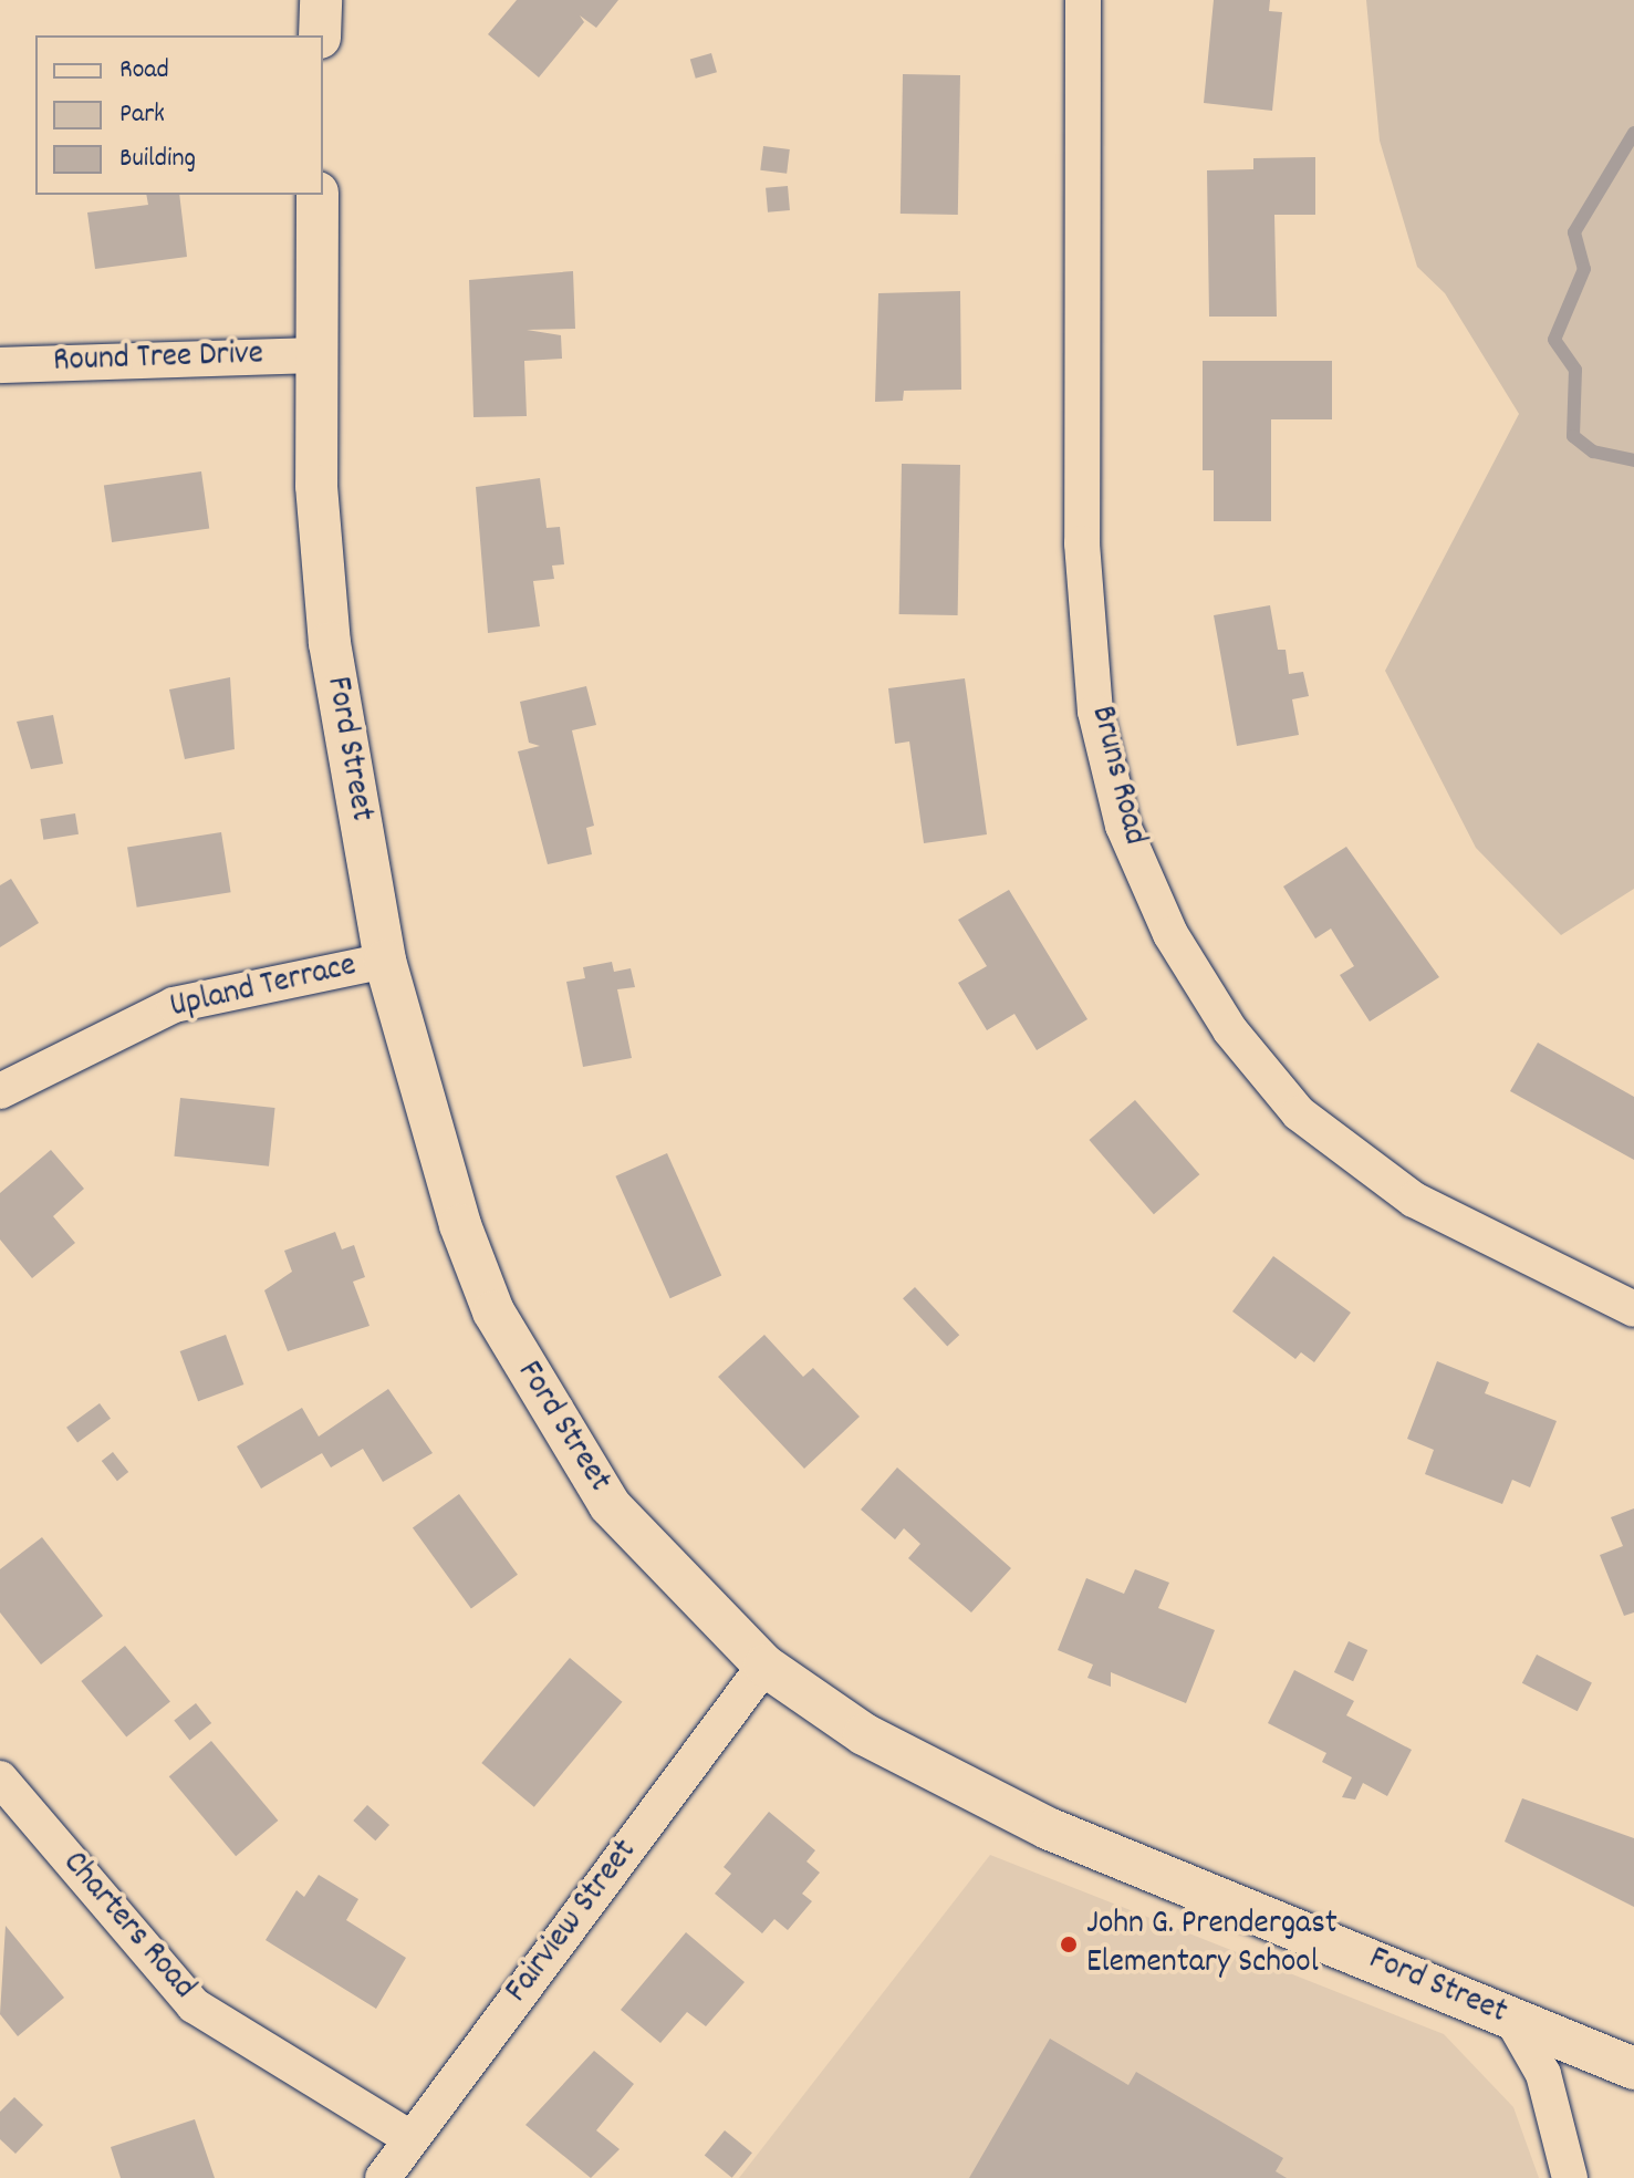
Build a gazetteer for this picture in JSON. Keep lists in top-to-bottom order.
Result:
{
  "streets": {
    "street": [
      "Round Tree Drive",
      "Ford Street",
      "Bruns Road",
      "Upland Terrace",
      "Fairview Street",
      "Charters Road"
    ]
  },
  "crossings": [
    ["Round Tree Drive", "Ford Street"],
    ["Ford Street", "Upland Terrace"],
    ["Ford Street", "Fairview Street"],
    ["Fairview Street", "Charters Road"]
  ],
  "places": ["John G. Prendergast Elementary School"],
  "legend": ["Road", "Park", "Building"]
}
